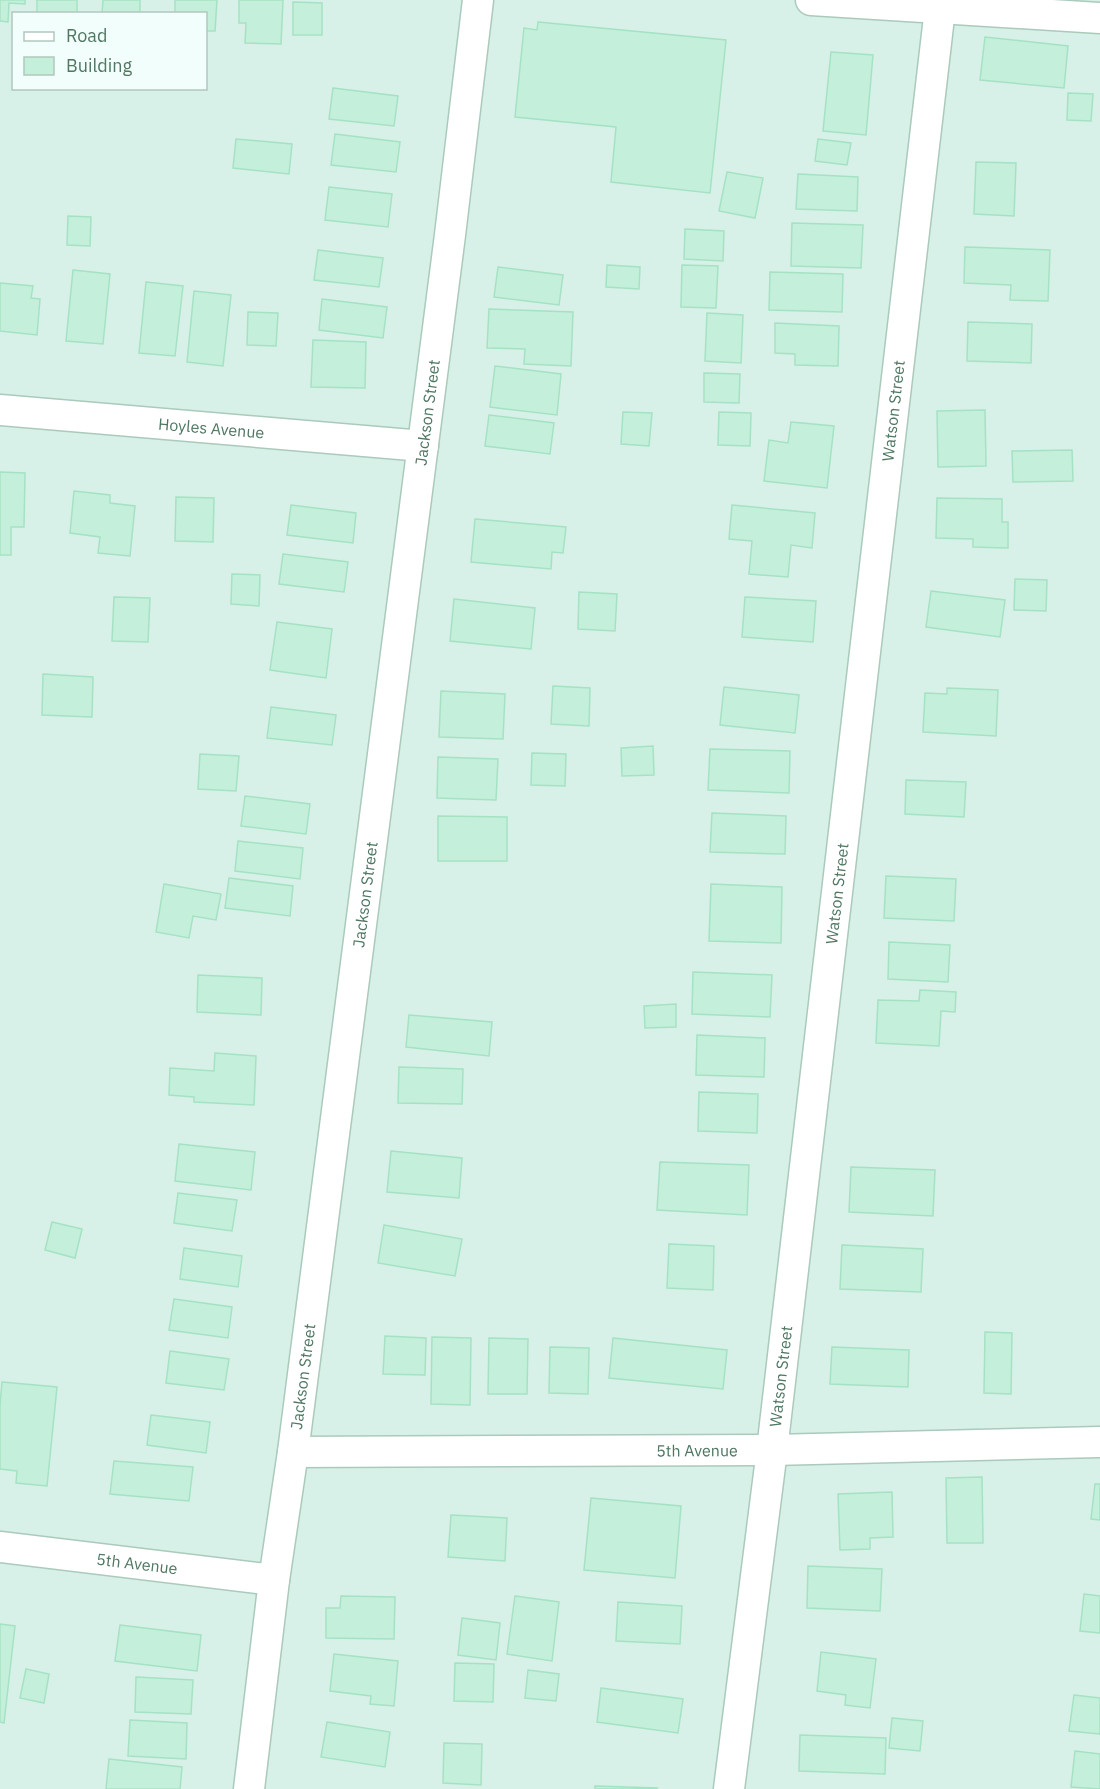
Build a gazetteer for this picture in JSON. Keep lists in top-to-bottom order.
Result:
{
  "streets": {
    "street": [
      "Watson Street",
      "Jackson Street",
      "Hoyles Avenue",
      "5th Avenue"
    ]
  },
  "crossings": [
    ["Watson Street", "5th Avenue"],
    ["Jackson Street", "Hoyles Avenue"],
    ["Jackson Street", "5th Avenue"]
  ],
  "legend": ["Road", "Building"]
}
